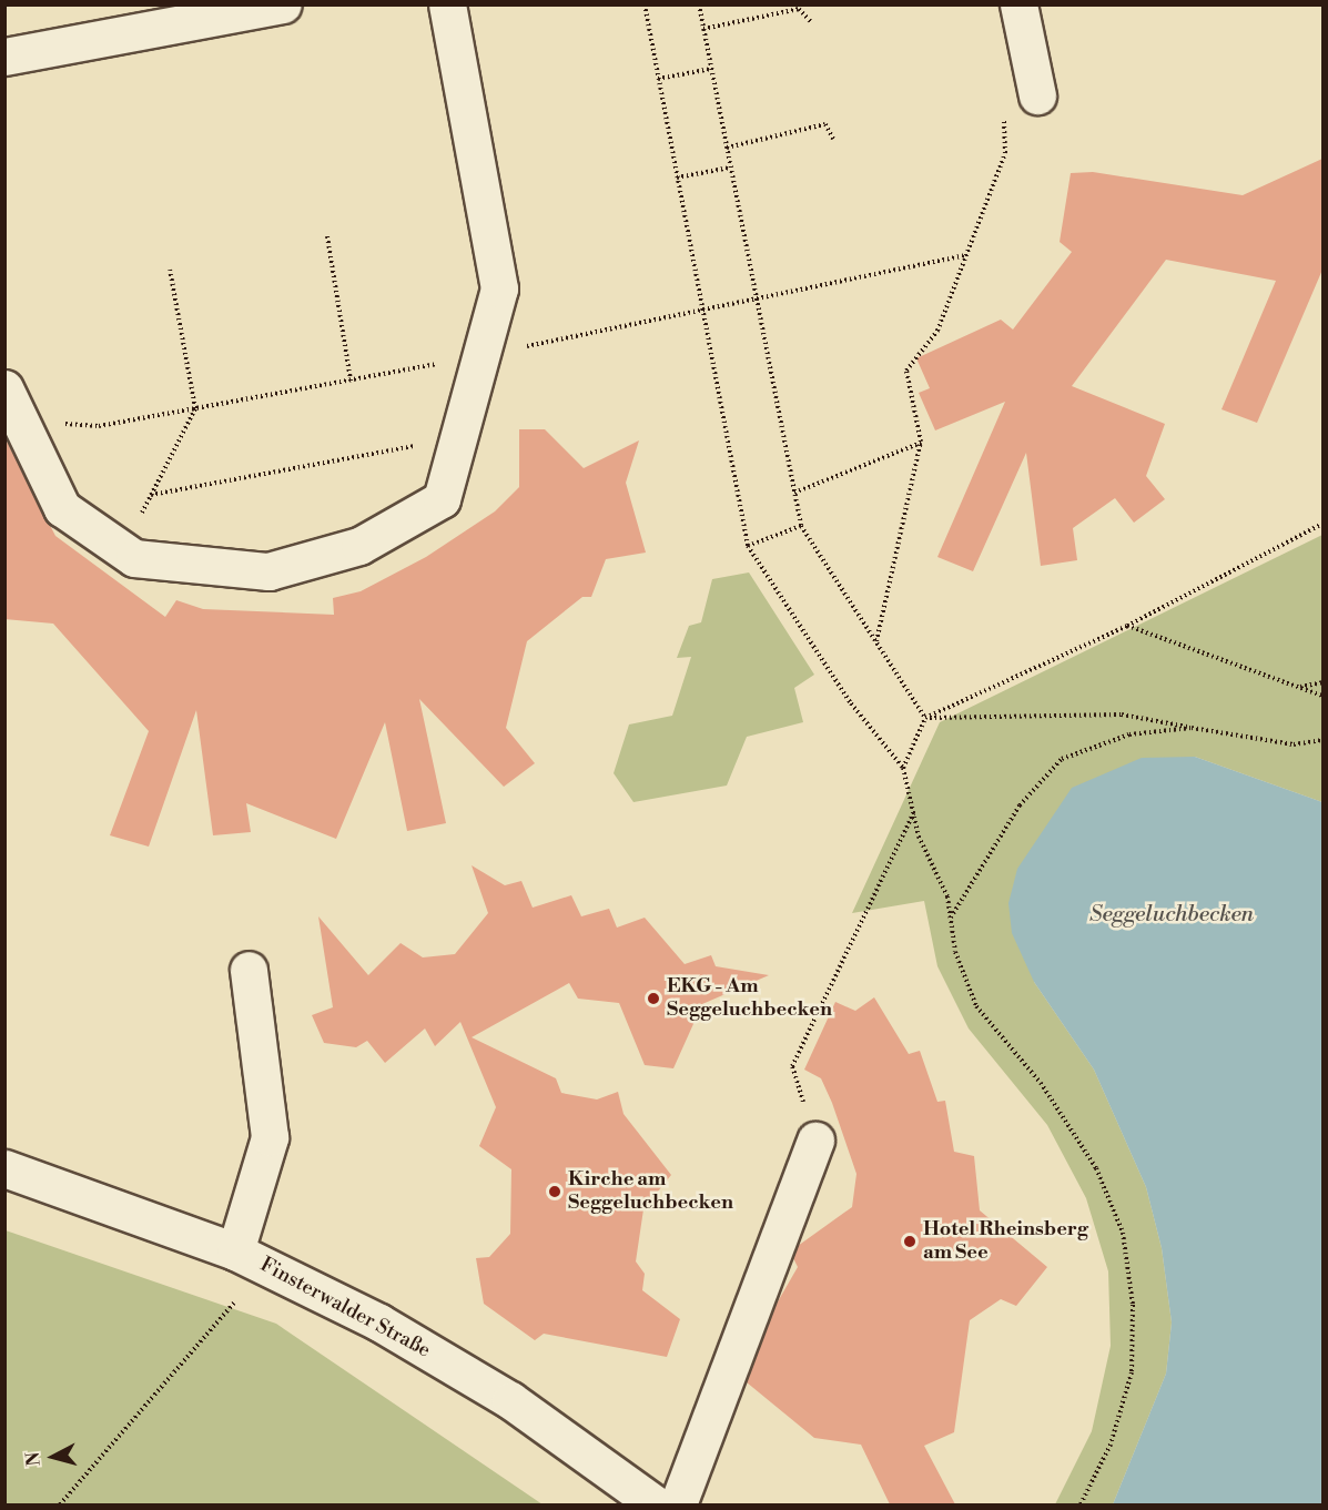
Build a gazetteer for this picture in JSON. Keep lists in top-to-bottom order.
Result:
{
  "streets": {
    "street": ["Finsterwalder Straße"]
  },
  "water": ["Seggeluchbecken"],
  "places": ["EKG - Am Seggeluchbecken", "Kirche am Seggeluchbecken", "Hotel Rheinsberg am See"],
  "north": "left"
}
